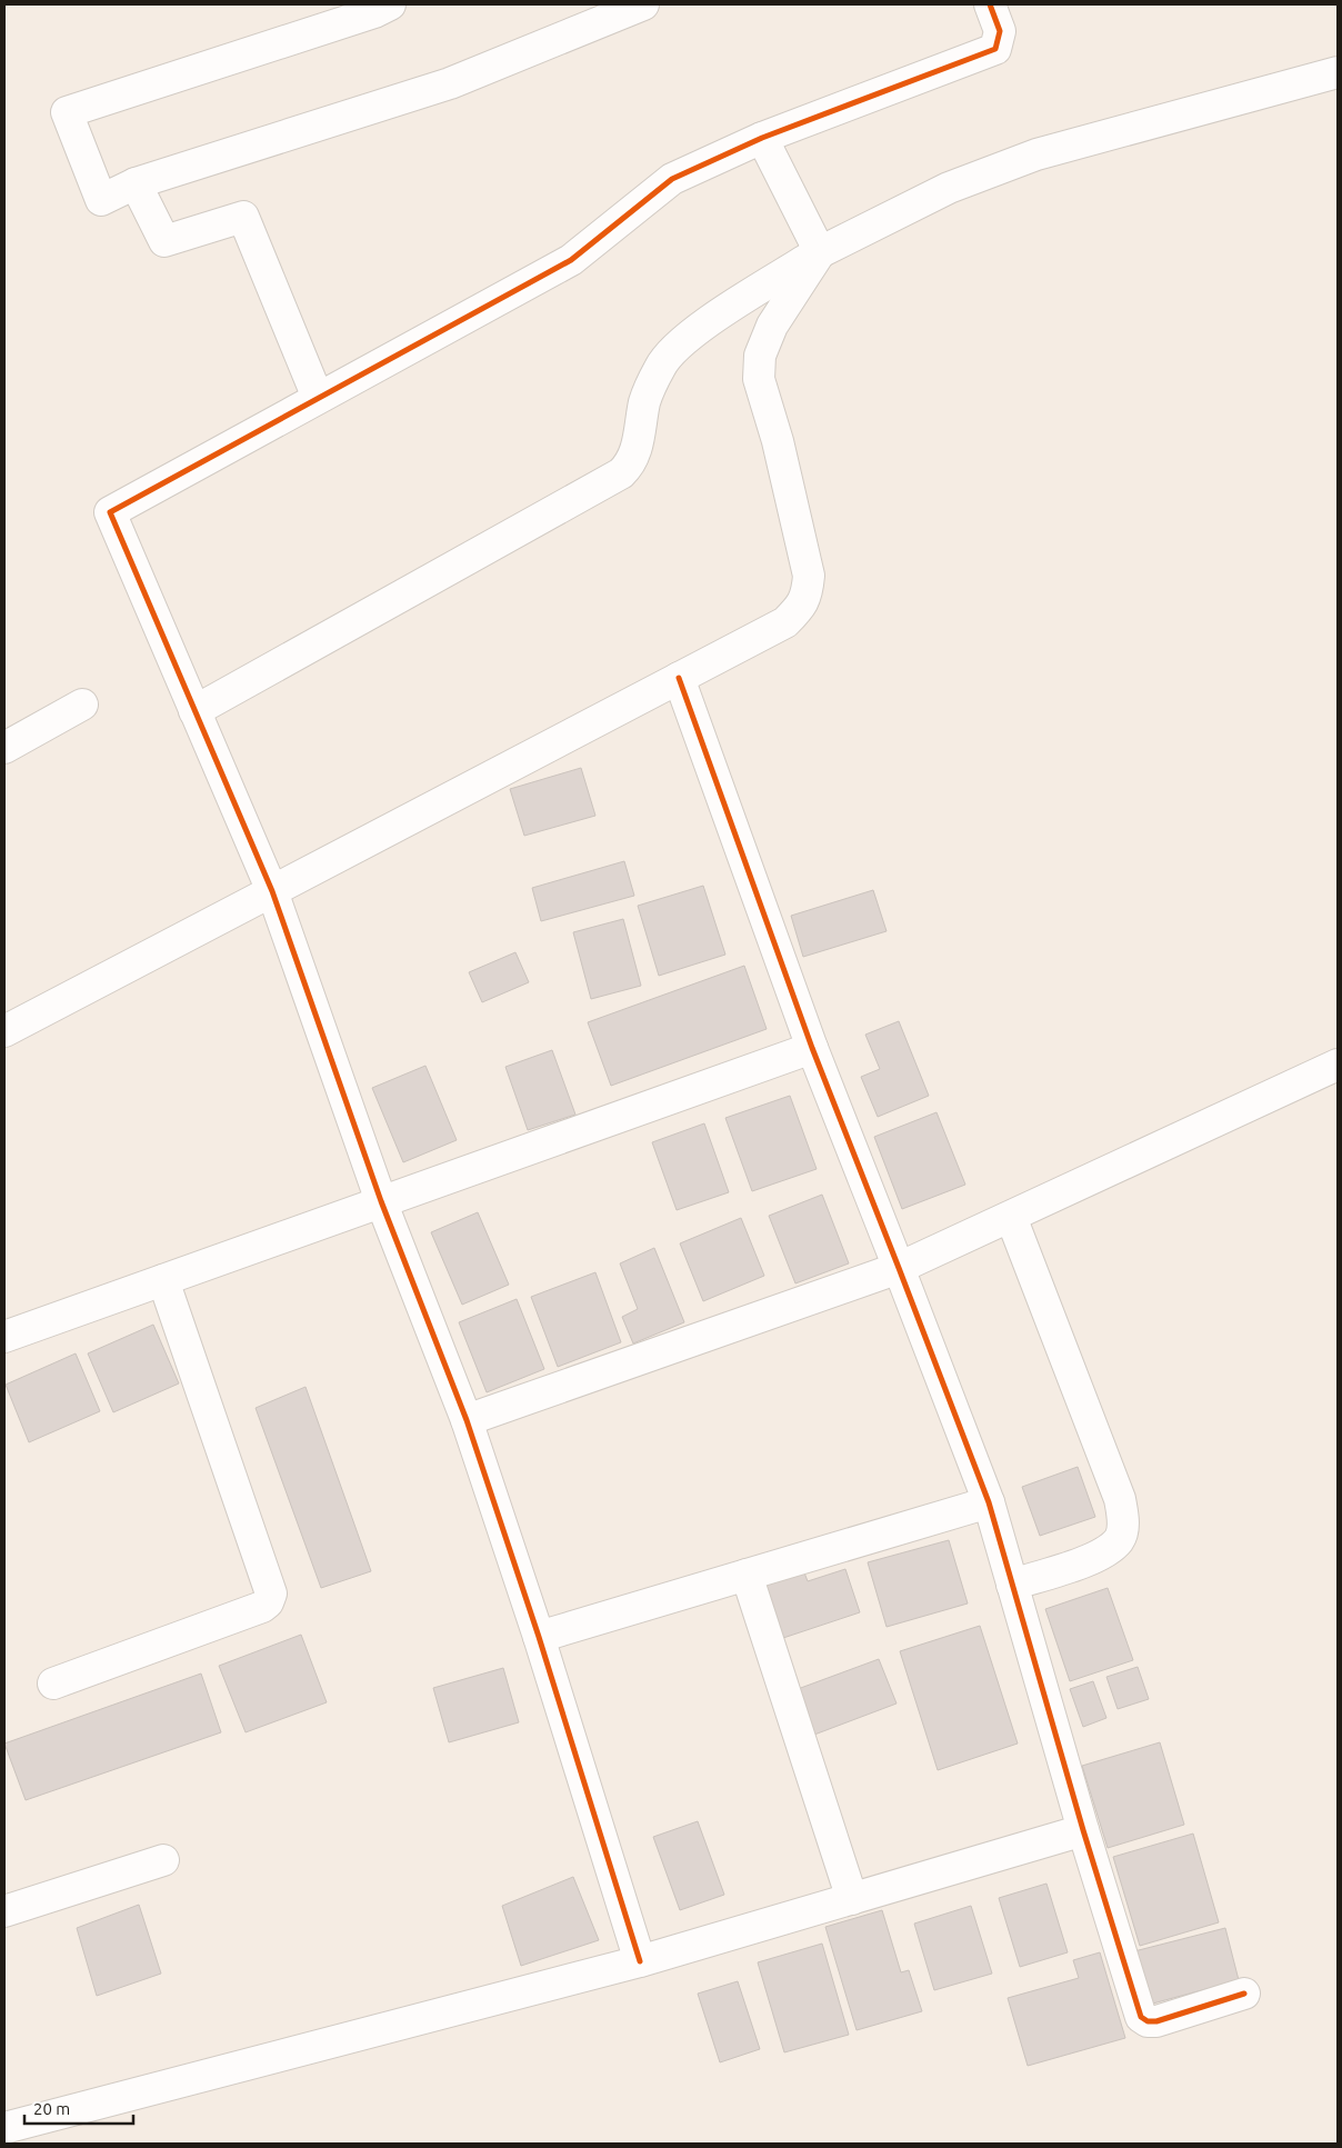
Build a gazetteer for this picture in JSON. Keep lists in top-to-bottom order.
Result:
{
  "scale_bar": "20 m"
}
